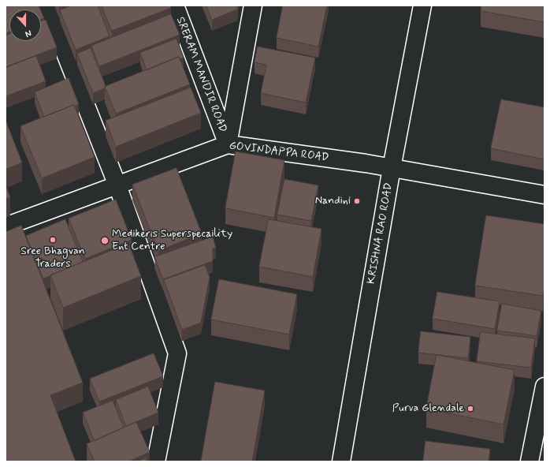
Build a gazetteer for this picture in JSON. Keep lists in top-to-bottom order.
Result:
{
  "streets": {
    "street": ["SRERAM MANDIR ROAD", "GOVINDAPPA ROAD", "KRISHNA RAO ROAD"]
  },
  "crossings": [
    ["SRERAM MANDIR ROAD", "GOVINDAPPA ROAD"],
    ["GOVINDAPPA ROAD", "KRISHNA RAO ROAD"]
  ],
  "places": [
    "Nandini",
    "Sree Bhagvan Traders",
    "Medikeris Superspecaility Ent Centre",
    "Purva Glendale"
  ],
  "north": "bottom"
}
